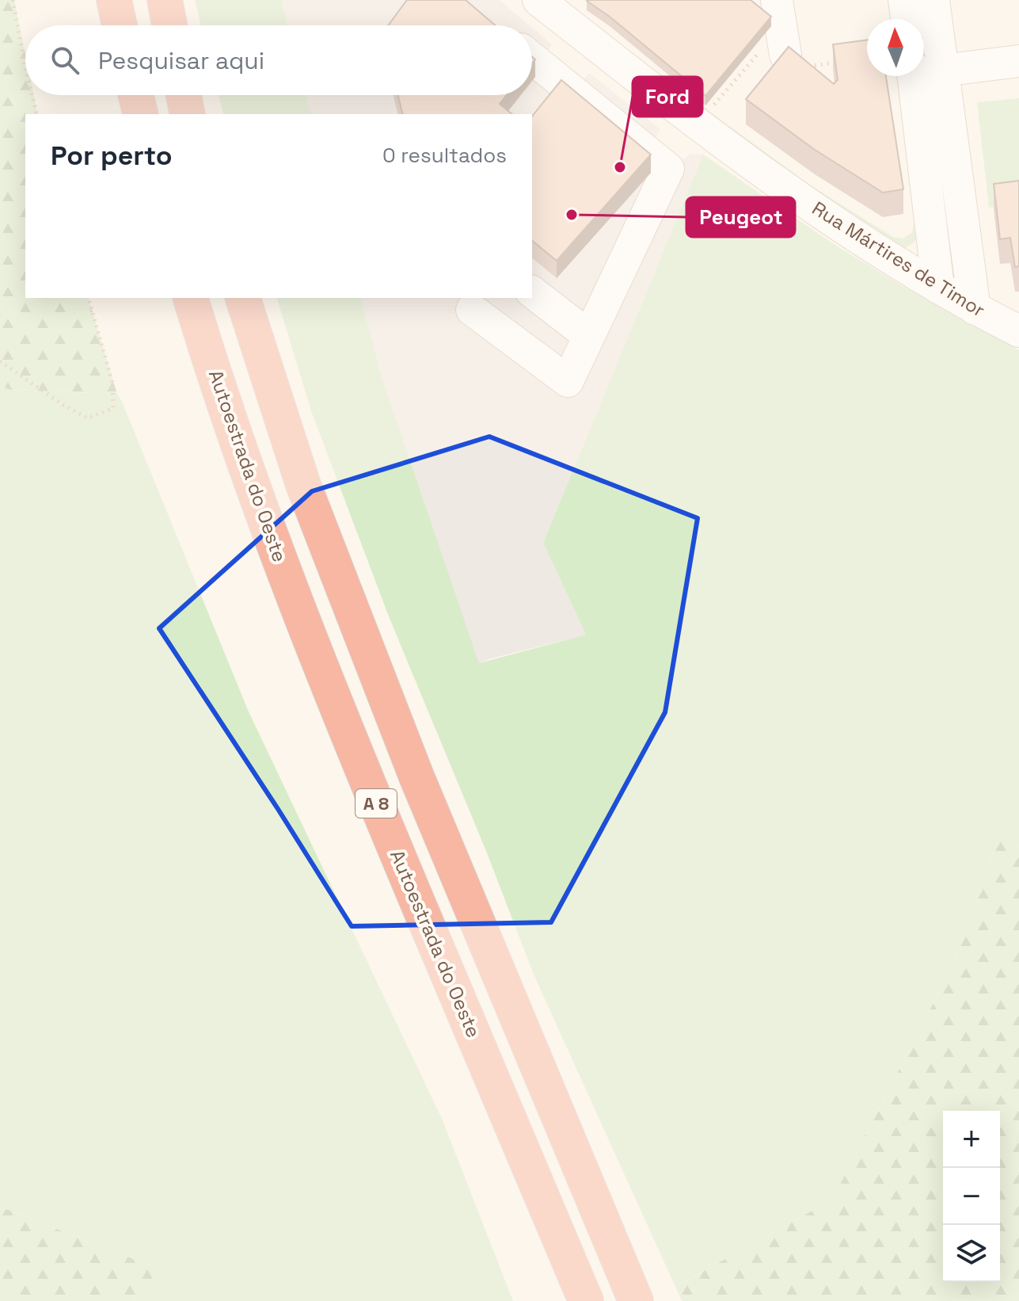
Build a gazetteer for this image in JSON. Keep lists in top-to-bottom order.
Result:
{
  "streets": {
    "highway": ["Autoestrada do Oeste", "A 8"],
    "street": ["Rua Mártires de Timor"]
  },
  "places": ["Ford", "Peugeot"],
  "north": "top",
  "page": {
    "search": "Pesquisar aqui",
    "heading": ["Por perto", "0 resultados"],
    "map_buttons": ["+", "−"]
  }
}
